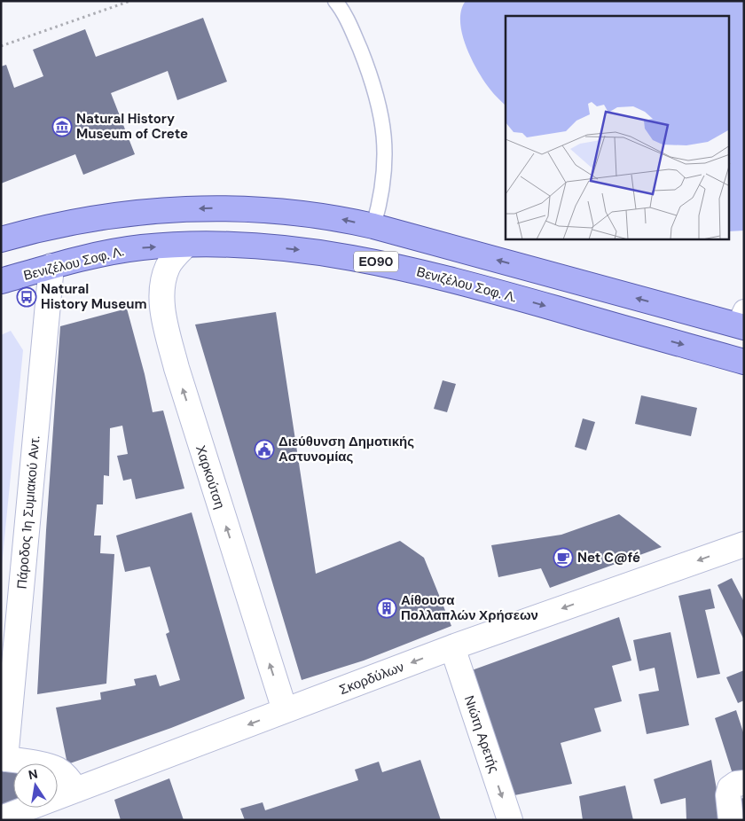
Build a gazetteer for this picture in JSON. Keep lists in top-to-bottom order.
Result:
{
  "streets": {
    "main road": ["ΕΟ90", "Βενιζέλου Σοφ. Λ."],
    "street": [
      "Χαρκούτση",
      "Πάροδος 1η Συμιακού Αντ.",
      "Σκορδύλων",
      "Νιώτη Αρετής"
    ]
  },
  "crossings": [
    ["Βενιζέλου Σοφ. Λ.", "Χαρκούτση"],
    ["Βενιζέλου Σοφ. Λ.", "Πάροδος 1η Συμιακού Αντ."],
    ["Χαρκούτση", "Σκορδύλων"],
    ["Σκορδύλων", "Νιώτη Αρετής"]
  ],
  "one_way": ["Χαρκούτση", "Σκορδύλων", "Νιώτη Αρετής"],
  "places": {
    "museum": ["Natural History Museum of Crete"],
    "bus stop": ["Natural History Museum"],
    "public building": ["Διεύθυνση Δημοτικής Αστυνομίας"],
    "cafe": ["Net C@fé"],
    "building": ["Αίθουσα Πολλαπλών Χρήσεων"]
  },
  "north": "top"
}
